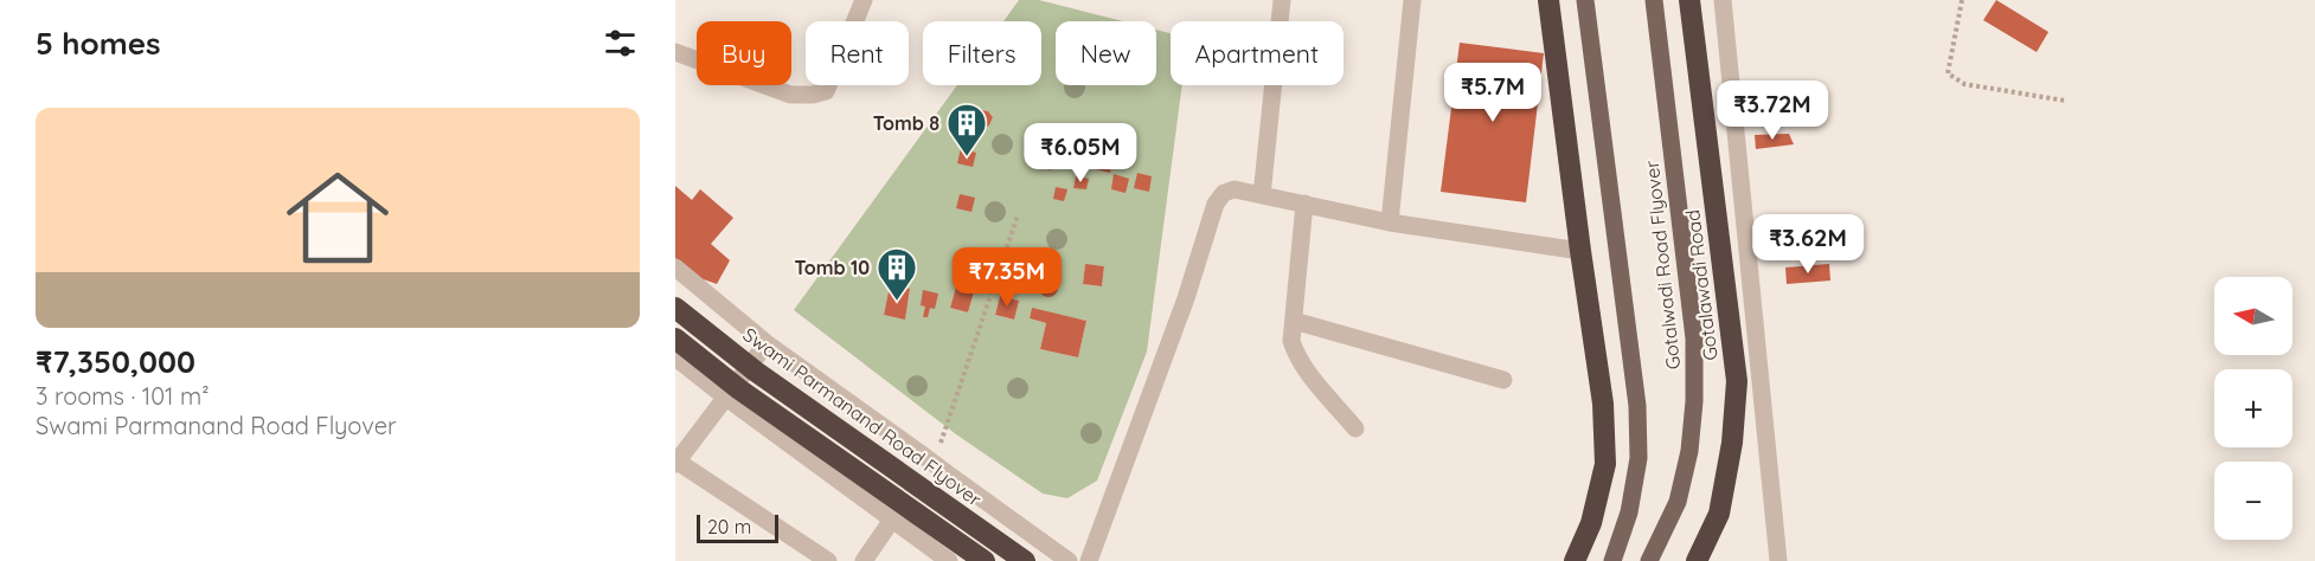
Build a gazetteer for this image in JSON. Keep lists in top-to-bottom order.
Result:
{
  "streets": {
    "highway": ["Gotalawadi Road", "Swami Parmanand Road Flyover"],
    "main road": ["Gotalwadi Road Flyover"]
  },
  "places": {
    "building": ["Tomb 8", "Tomb 10"]
  },
  "scale_bar": "20 m",
  "north": "left",
  "page": {
    "heading": "5 homes",
    "chip": [
      "Buy",
      "Rent",
      "Filters",
      "New",
      "Apartment"
    ],
    "price": [
      "₹5.7M",
      "₹3.72M",
      "₹6.05M",
      "₹3.62M",
      "₹7.35M"
    ],
    "list": [
      {
        "name": "₹7,350,000",
        "note": "3 rooms · 101 m² · Swami Parmanand Road Flyover"
      }
    ],
    "map_buttons": ["+", "−"],
    "scale": "20 m"
  }
}
